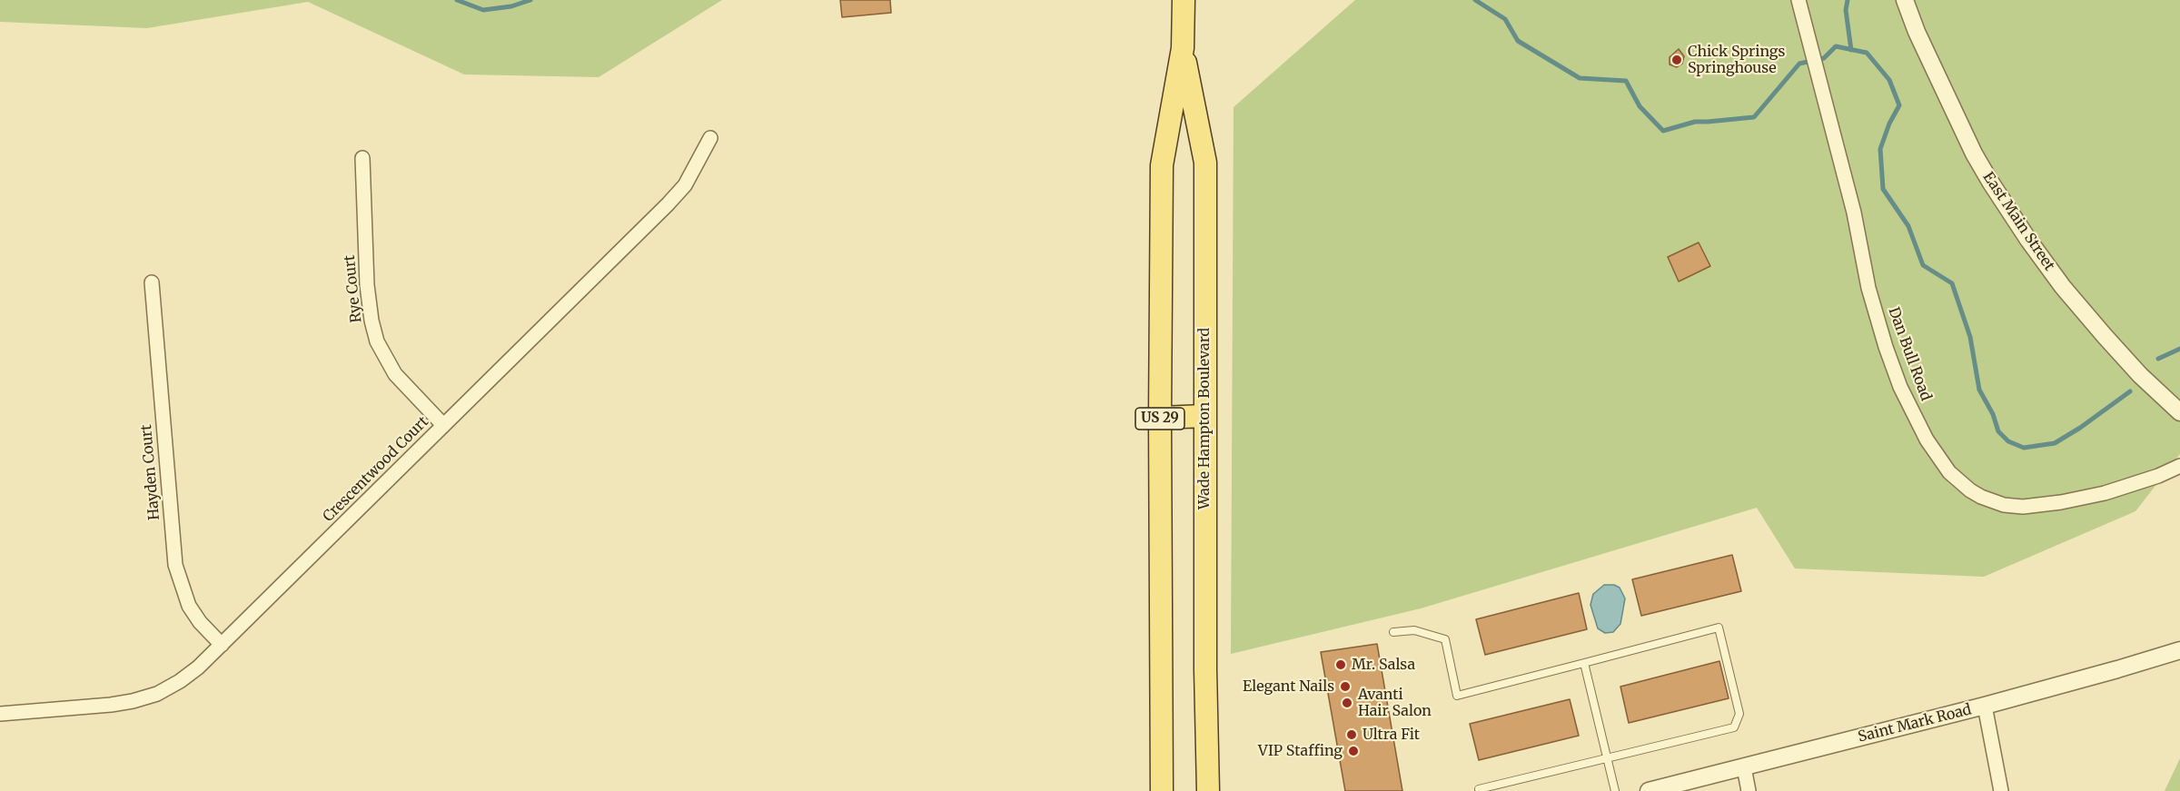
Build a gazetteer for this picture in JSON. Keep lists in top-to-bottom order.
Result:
{
  "streets": {
    "main road": ["US 29", "Wade Hampton Boulevard"],
    "street": [
      "East Main Street",
      "Rye Court",
      "Dan Bull Road",
      "Crescentwood Court",
      "Hayden Court",
      "Saint Mark Road"
    ]
  },
  "crossings": [
    ["Rye Court", "Crescentwood Court"],
    ["Crescentwood Court", "Hayden Court"]
  ],
  "places": [
    "Chick Springs Springhouse",
    "Mr. Salsa",
    "Elegant Nails",
    "Avanti Hair Salon",
    "Ultra Fit",
    "VIP Staffing"
  ]
}
